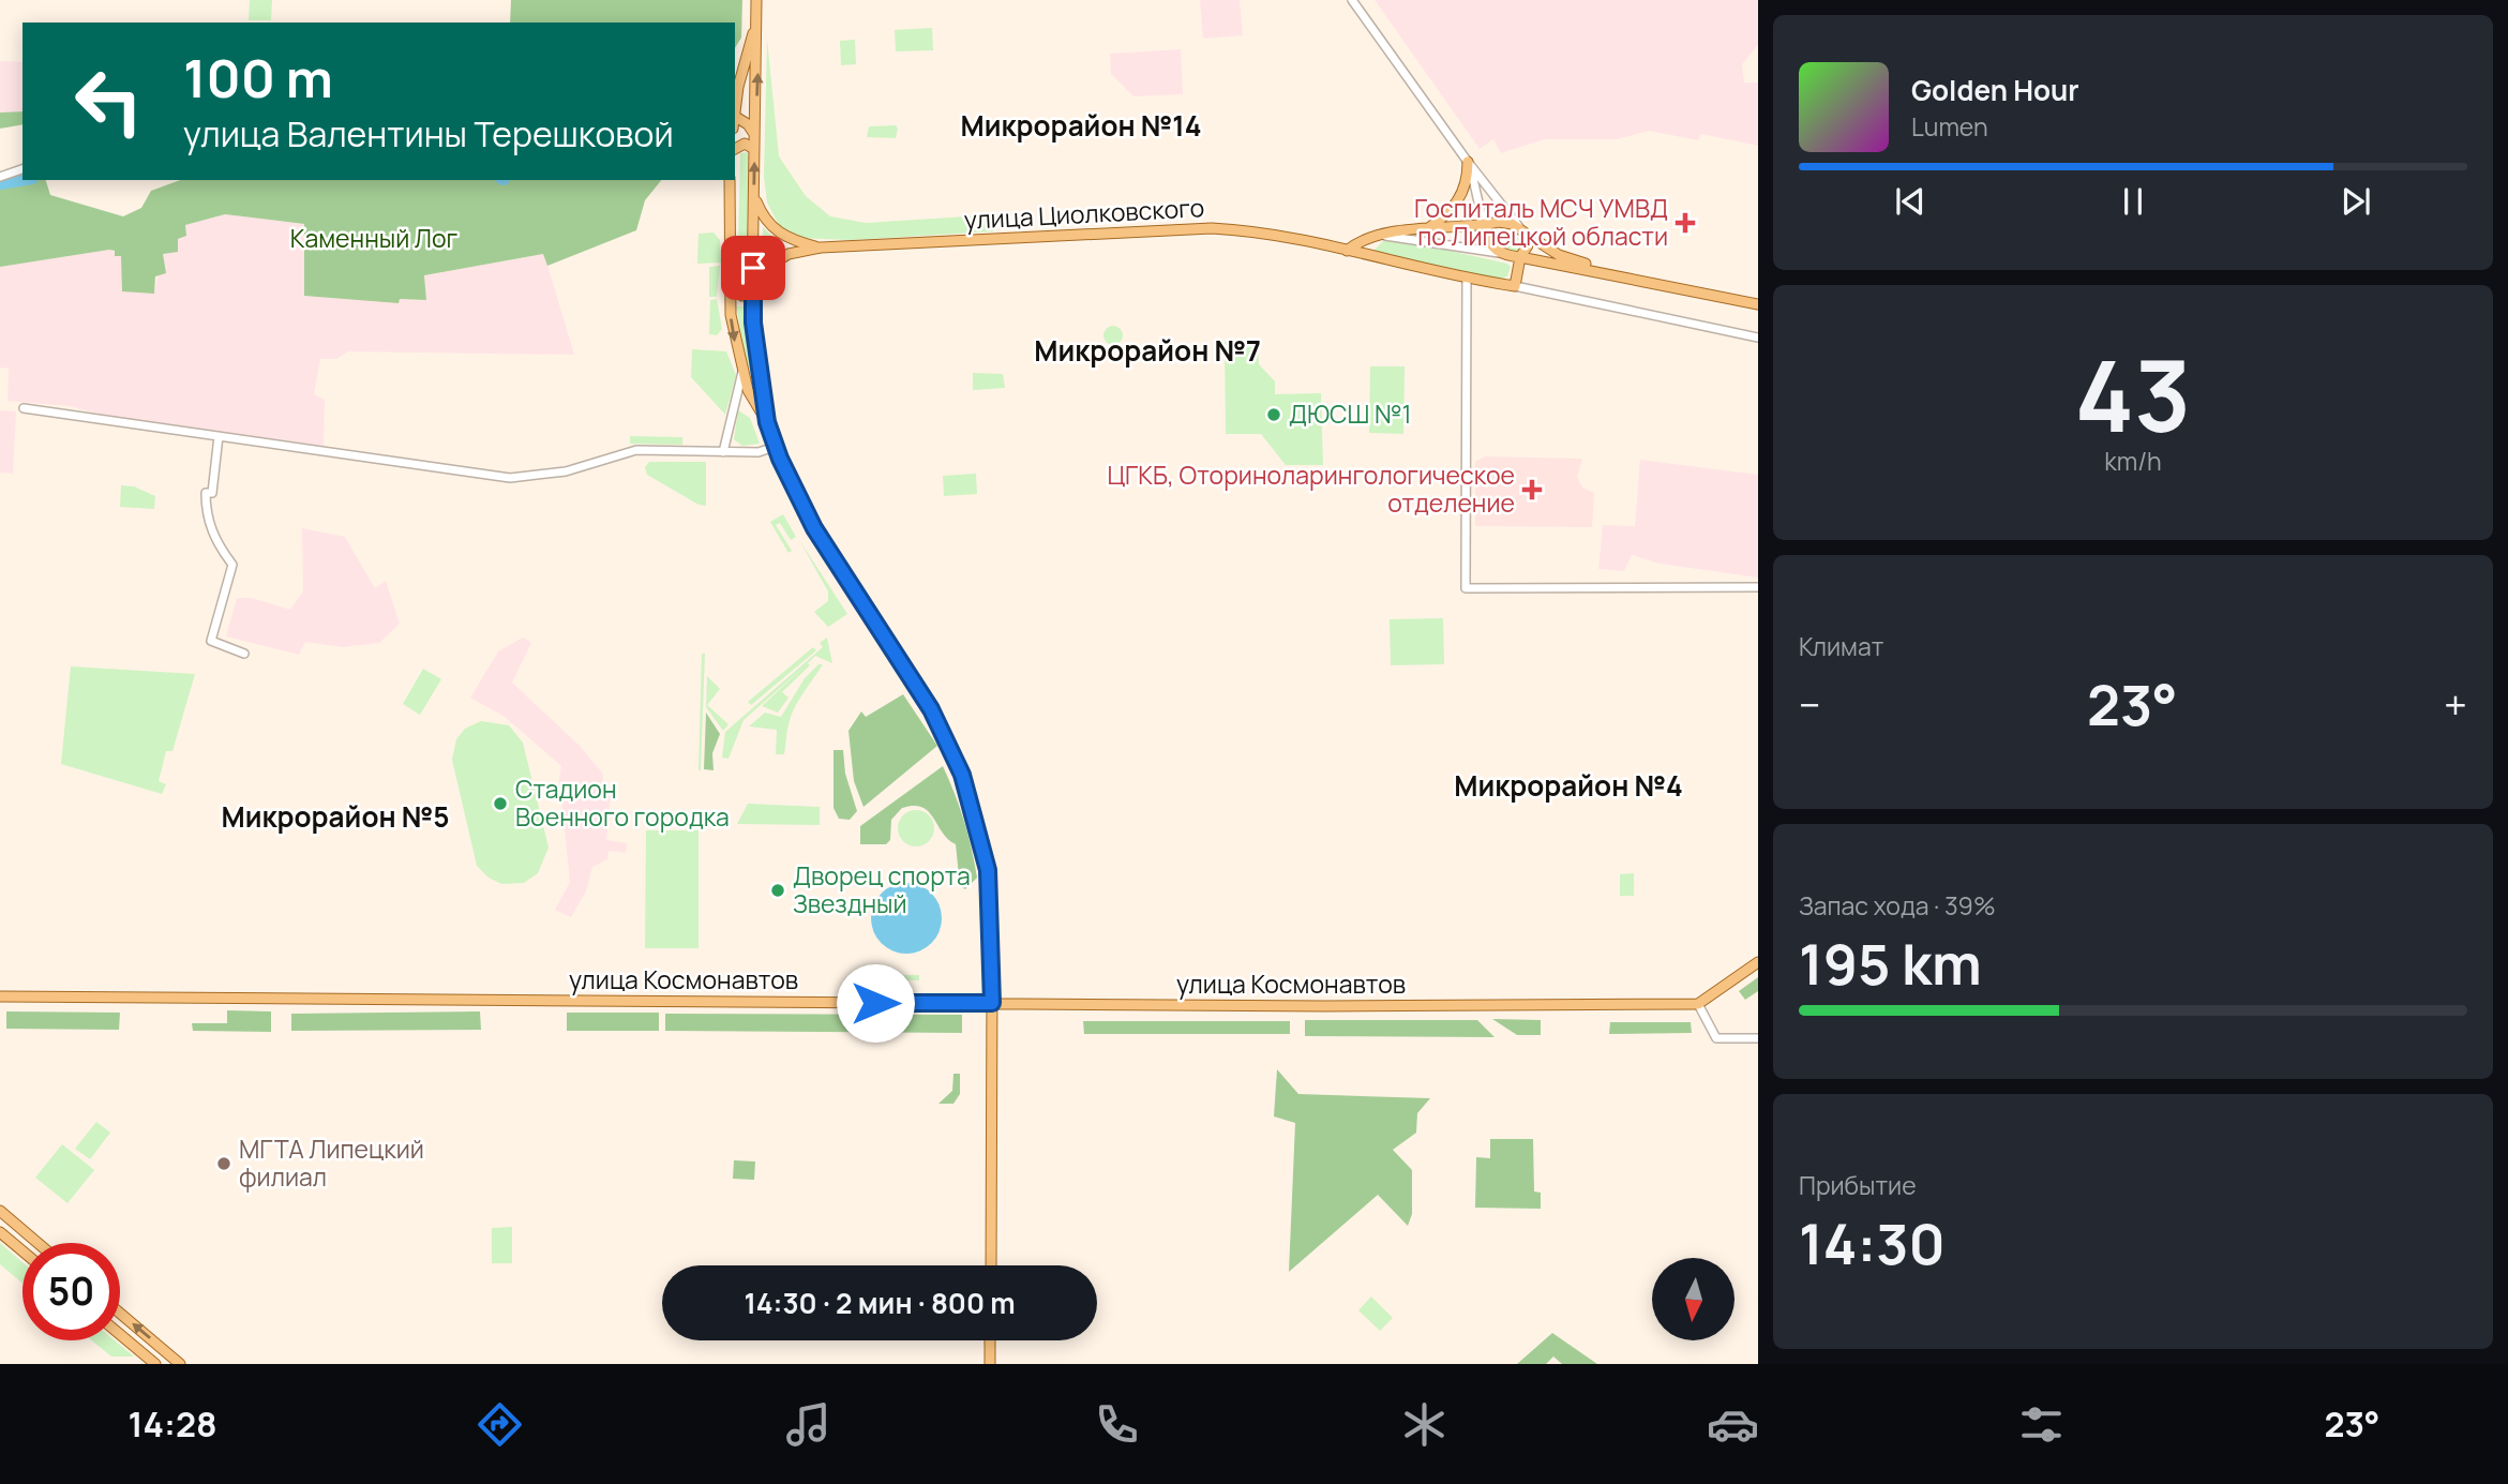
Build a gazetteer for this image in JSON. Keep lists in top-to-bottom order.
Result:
{
  "streets": {
    "main road": ["улица Циолковского", "улица Космонавтов"]
  },
  "districts": [
    "Микрорайон №14",
    "Микрорайон №7",
    "Микрорайон №4",
    "Микрорайон №5"
  ],
  "parks": ["Каменный Лог"],
  "places": {
    "health": ["Госпиталь МСЧ УМВД по Липецкой области", "ЦГКБ, Оториноларингологическое отделение"],
    "other": [
      "ДЮСШ №1",
      "Стадион Военного городка",
      "Дворец спорта Звездный",
      "МГТА Липецкий филиал"
    ]
  },
  "north": "bottom",
  "page": {
    "turn": ["100 m", "улица Валентины Терешковой"],
    "song": ["Golden Hour", "Lumen"],
    "tile": [
      ["43", "km/h"],
      "Климат",
      ["Запас хода · 39%", "195 km"],
      ["Прибытие", "14:30"]
    ],
    "heat": ["−", "23°", "+"],
    "limit": "50",
    "trip": "14:30 · 2 мин · 800 m",
    "tabs": ["14:28", "23°"]
  }
}
